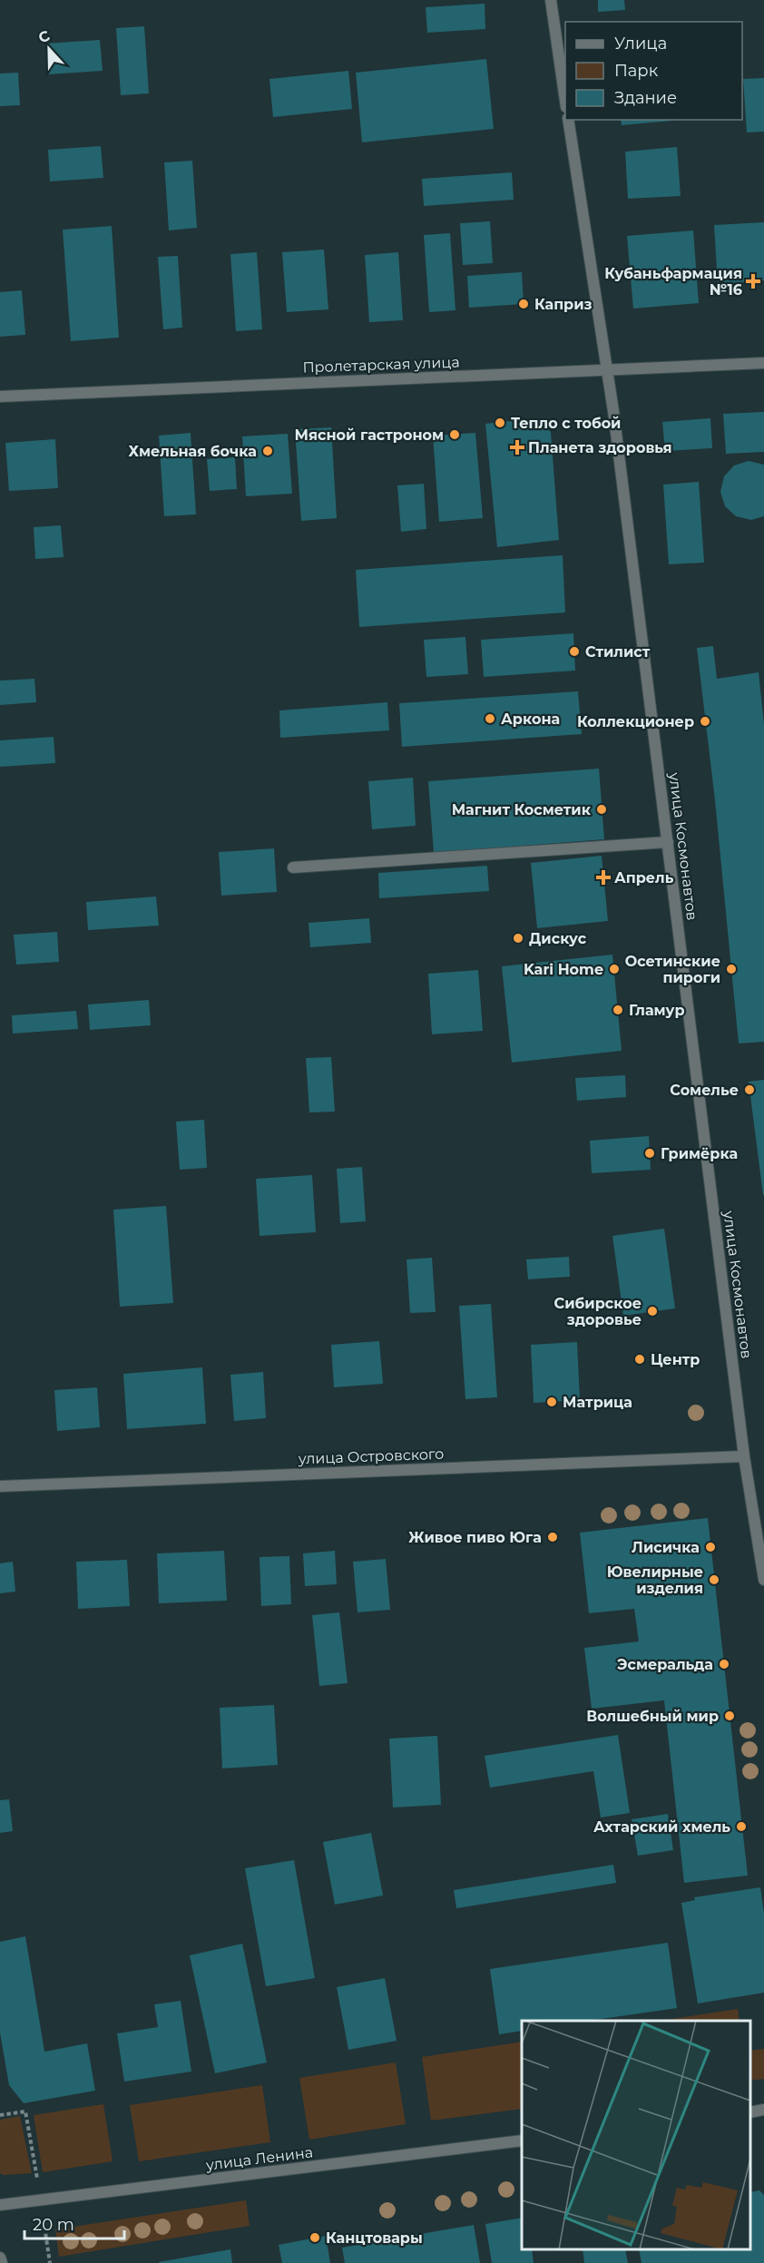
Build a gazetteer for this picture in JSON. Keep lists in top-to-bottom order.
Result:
{
  "streets": {
    "street": [
      "Пролетарская улица",
      "улица Космонавтов",
      "улица Островского",
      "улица Ленина"
    ]
  },
  "crossings": [
    ["Пролетарская улица", "улица Космонавтов"],
    ["улица Космонавтов", "улица Островского"]
  ],
  "places": {
    "health": ["Кубаньфармация №16", "Планета здоровья", "Апрель"],
    "other": [
      "Каприз",
      "Тепло с тобой",
      "Мясной гастроном",
      "Хмельная бочка",
      "Стилист",
      "Аркона",
      "Коллекционер",
      "Магнит Косметик",
      "Дискус",
      "Kari Home",
      "Осетинские пироги",
      "Гламур",
      "Сомелье",
      "Гримёрка",
      "Сибирское здоровье",
      "Центр",
      "Матрица",
      "Живое пиво Юга",
      "Лисичка",
      "Ювелирные изделия",
      "Эсмеральда",
      "Волшебный мир",
      "Ахтарский хмель",
      "Канцтовары"
    ]
  },
  "legend": ["Улица", "Парк", "Здание"],
  "scale_bar": "20 m",
  "north": "top"
}
